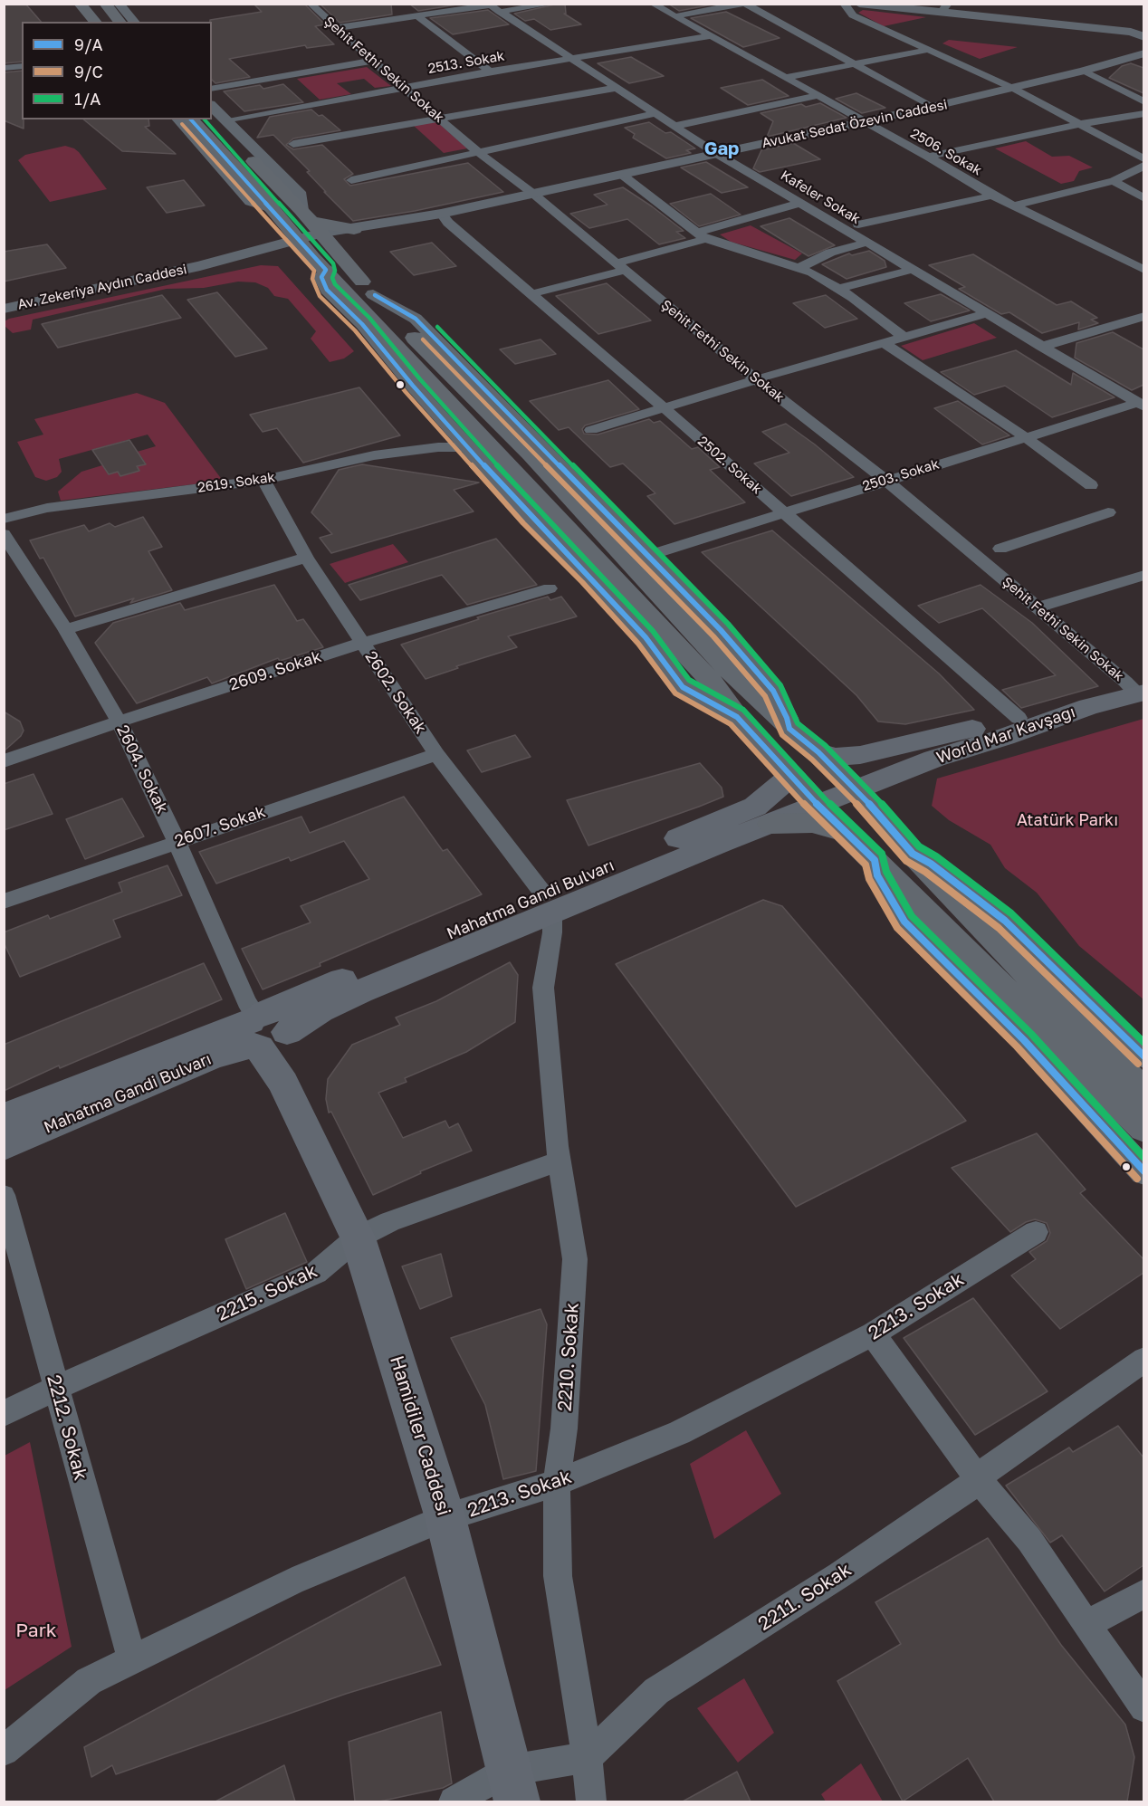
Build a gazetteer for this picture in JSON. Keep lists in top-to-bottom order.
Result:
{
  "streets": {
    "main road": ["World Mar Kavşağı", "Mahatma Gandi Bulvarı", "Hamidiler Caddesi"],
    "street": [
      "2513. Sokak",
      "Şehit Fethi Sekin Sokak",
      "Avukat Sedat Özevin Caddesi",
      "2506. Sokak",
      "Kafeler Sokak",
      "Av. Zekeriya Aydın Caddesi",
      "2502. Sokak",
      "2503. Sokak",
      "2619. Sokak",
      "2609. Sokak",
      "2602. Sokak",
      "2604. Sokak",
      "2607. Sokak",
      "2215. Sokak",
      "2213. Sokak",
      "2210. Sokak",
      "2212. Sokak",
      "2211. Sokak"
    ]
  },
  "crossings": [
    ["2513. Sokak", "Şehit Fethi Sekin Sokak"],
    ["2513. Sokak", "2506. Sokak"],
    ["2513. Sokak", "Kafeler Sokak"],
    ["Şehit Fethi Sekin Sokak", "Avukat Sedat Özevin Caddesi"],
    ["Şehit Fethi Sekin Sokak", "2503. Sokak"],
    ["Avukat Sedat Özevin Caddesi", "2506. Sokak"],
    ["Avukat Sedat Özevin Caddesi", "Kafeler Sokak"],
    ["Avukat Sedat Özevin Caddesi", "2502. Sokak"],
    ["Kafeler Sokak", "2503. Sokak"],
    ["2502. Sokak", "2503. Sokak"],
    ["2502. Sokak", "World Mar Kavşağı"],
    ["2619. Sokak", "2602. Sokak"],
    ["2609. Sokak", "2602. Sokak"],
    ["2609. Sokak", "2604. Sokak"],
    ["2602. Sokak", "2607. Sokak"],
    ["2602. Sokak", "Mahatma Gandi Bulvarı"],
    ["2602. Sokak", "2210. Sokak"],
    ["World Mar Kavşağı", "Mahatma Gandi Bulvarı"],
    ["2604. Sokak", "2607. Sokak"],
    ["2604. Sokak", "Mahatma Gandi Bulvarı"],
    ["2604. Sokak", "Hamidiler Caddesi"],
    ["Mahatma Gandi Bulvarı", "2210. Sokak"],
    ["Mahatma Gandi Bulvarı", "Hamidiler Caddesi"],
    ["2215. Sokak", "2210. Sokak"],
    ["2215. Sokak", "2212. Sokak"],
    ["2215. Sokak", "Hamidiler Caddesi"],
    ["2213. Sokak", "2210. Sokak"],
    ["2213. Sokak", "2212. Sokak"],
    ["2213. Sokak", "Hamidiler Caddesi"],
    ["2210. Sokak", "2211. Sokak"]
  ],
  "districts": ["Gap"],
  "parks": ["Atatürk Parkı", "Park"],
  "lines": ["transit line 9/A", "transit line 1/A", "transit line 9/C"],
  "legend": ["9/A", "9/C", "1/A"]
}
